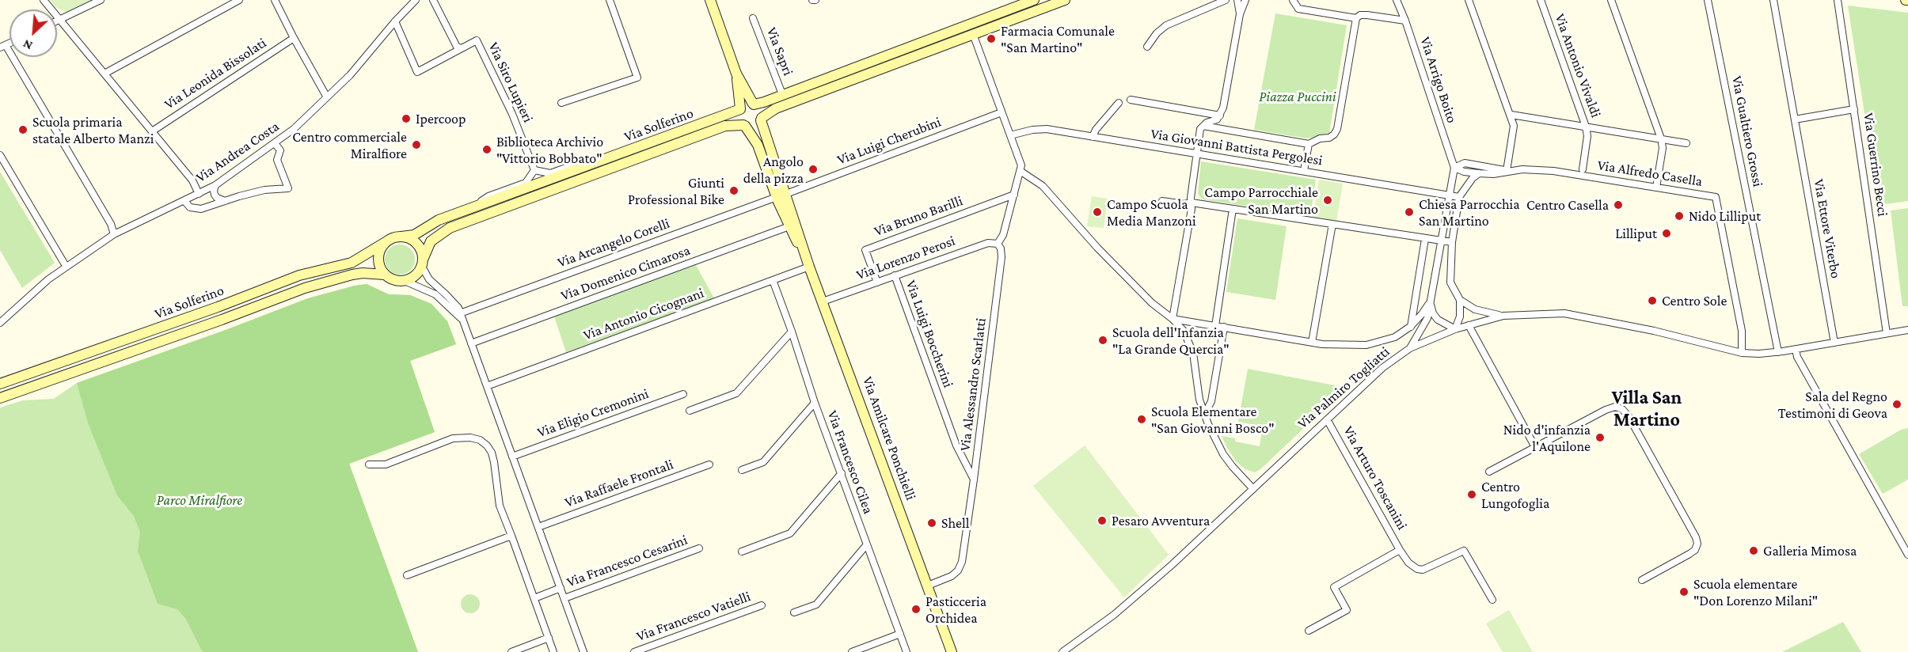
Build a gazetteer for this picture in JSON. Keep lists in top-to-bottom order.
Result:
{
  "streets": {
    "main road": ["Via Solferino", "Via Amilcare Ponchielli"],
    "street": [
      "Via Sapri",
      "Via Antonio Vivaldi",
      "Via Leonida Bissolati",
      "Via Arrigo Boito",
      "Via Siro Lupieri",
      "Via Gualtiero Grossi",
      "Via Luigi Cherubini",
      "Via Giovanni Battista Pergolesi",
      "Via Andrea Costa",
      "Via Guerrino Becci",
      "Via Alfredo Casella",
      "Via Bruno Barilli",
      "Via Ettore Viterbo",
      "Via Arcangelo Corelli",
      "Via Lorenzo Perosi",
      "Via Domenico Cimarosa",
      "Via Antonio Cicognani",
      "Via Luigi Boccherini",
      "Via Alessandro Scarlatti",
      "Via Palmiro Togliatti",
      "Via Eligio Cremonini",
      "Via Francesco Cilea",
      "Via Arturo Toscanini",
      "Via Raffaele Frontali",
      "Via Francesco Cesarini",
      "Via Francesco Vatielli"
    ]
  },
  "crossings": [
    ["Via Sapri", "Via Solferino"],
    ["Via Arrigo Boito", "Via Alfredo Casella"],
    ["Via Siro Lupieri", "Via Andrea Costa"],
    ["Via Solferino", "Via Amilcare Ponchielli"],
    ["Via Gualtiero Grossi", "Via Palmiro Togliatti"],
    ["Via Luigi Cherubini", "Via Amilcare Ponchielli"],
    ["Via Guerrino Becci", "Via Palmiro Togliatti"],
    ["Via Alfredo Casella", "Via Palmiro Togliatti"],
    ["Via Bruno Barilli", "Via Lorenzo Perosi"],
    ["Via Bruno Barilli", "Via Alessandro Scarlatti"],
    ["Via Ettore Viterbo", "Via Palmiro Togliatti"],
    ["Via Arcangelo Corelli", "Via Amilcare Ponchielli"],
    ["Via Lorenzo Perosi", "Via Luigi Boccherini"],
    ["Via Lorenzo Perosi", "Via Alessandro Scarlatti"],
    ["Via Lorenzo Perosi", "Via Amilcare Ponchielli"],
    ["Via Domenico Cimarosa", "Via Amilcare Ponchielli"],
    ["Via Antonio Cicognani", "Via Amilcare Ponchielli"],
    ["Via Antonio Cicognani", "Via Francesco Cilea"],
    ["Via Luigi Boccherini", "Via Alessandro Scarlatti"],
    ["Via Alessandro Scarlatti", "Via Amilcare Ponchielli"],
    ["Via Palmiro Togliatti", "Via Arturo Toscanini"]
  ],
  "districts": ["Villa San Martino"],
  "parks": ["Piazza Puccini", "Parco Miralfiore"],
  "places": [
    "Farmacia Comunale \"San Martino\"",
    "Ipercoop",
    "Scuola primaria statale Alberto Manzi",
    "Centro commerciale Miralfiore",
    "Biblioteca Archivio \"Vittorio Bobbato\"",
    "Angolo della pizza",
    "Giunti Professional Bike",
    "Campo Parrocchiale San Martino",
    "Centro Casella",
    "Campo Scuola Media Manzoni",
    "Chiesa Parrocchia San Martino",
    "Nido Lilliput",
    "Lilliput",
    "Centro Sole",
    "Scuola dell'Infanzia \"La Grande Quercia\"",
    "Sala del Regno Testimoni di Geova",
    "Scuola Elementare \"San Giovanni Bosco\"",
    "Nido d'infanzia l'Aquilone",
    "Centro Lungofoglia",
    "Pesaro Avventura",
    "Shell",
    "Galleria Mimosa",
    "Scuola elementare \"Don Lorenzo Milani\"",
    "Pasticceria Orchidea"
  ],
  "north": "bottom left"
}
